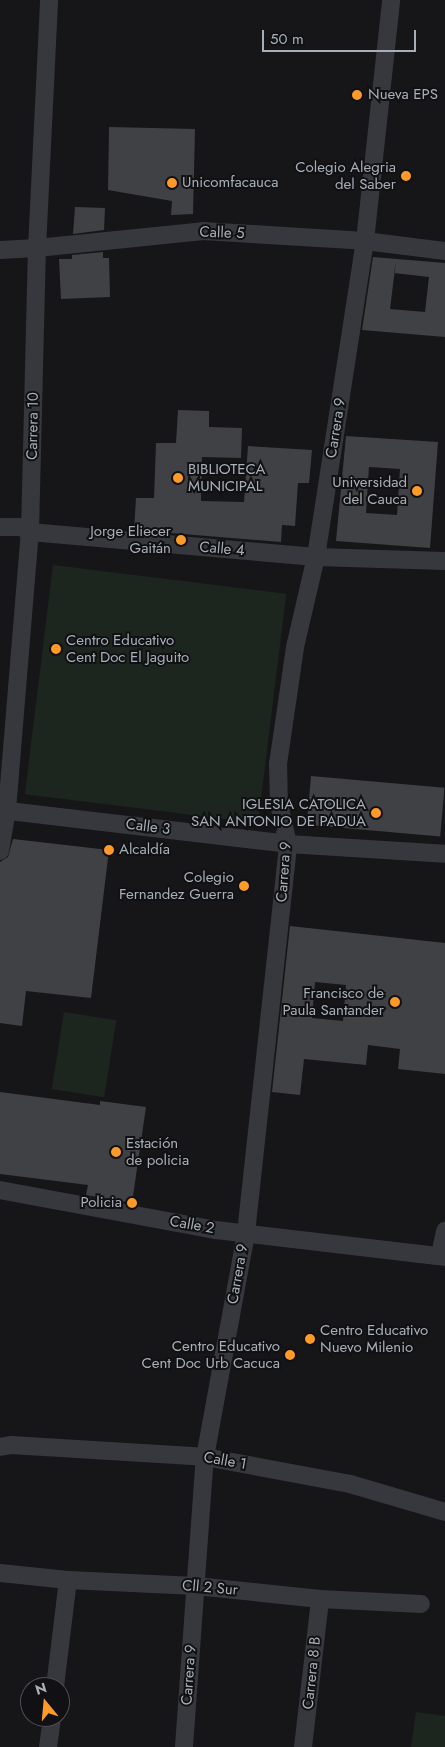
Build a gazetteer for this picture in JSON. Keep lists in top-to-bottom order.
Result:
{
  "streets": {
    "street": [
      "Calle 5",
      "Carrera 10",
      "Carrera 9",
      "Calle 4",
      "Calle 3",
      "Calle 2",
      "Calle 1",
      "Cll 2 Sur",
      "Carrera 8 B"
    ]
  },
  "crossings": [
    ["Calle 5", "Carrera 10"],
    ["Calle 5", "Carrera 9"],
    ["Carrera 10", "Calle 4"],
    ["Carrera 10", "Calle 3"],
    ["Carrera 9", "Calle 4"],
    ["Carrera 9", "Calle 3"],
    ["Carrera 9", "Calle 2"],
    ["Carrera 9", "Calle 1"],
    ["Carrera 9", "Cll 2 Sur"],
    ["Cll 2 Sur", "Carrera 8 B"]
  ],
  "places": [
    "Nueva EPS",
    "Colegio Alegria del Saber",
    "Unicomfacauca",
    "BIBLIOTECA MUNICIPAL",
    "Universidad del Cauca",
    "Jorge Eliecer Gaitán",
    "Centro Educativo Cent Doc El Jaguito",
    "IGLESIA CATOLICA SAN ANTONIO DE PADUA",
    "Alcaldía",
    "Colegio Fernandez Guerra",
    "Francisco de Paula Santander",
    "Estación de policia",
    "Policia",
    "Centro Educativo Nuevo Milenio",
    "Centro Educativo Cent Doc Urb Cacuca"
  ],
  "scale_bar": "50 m",
  "north": "top"
}
